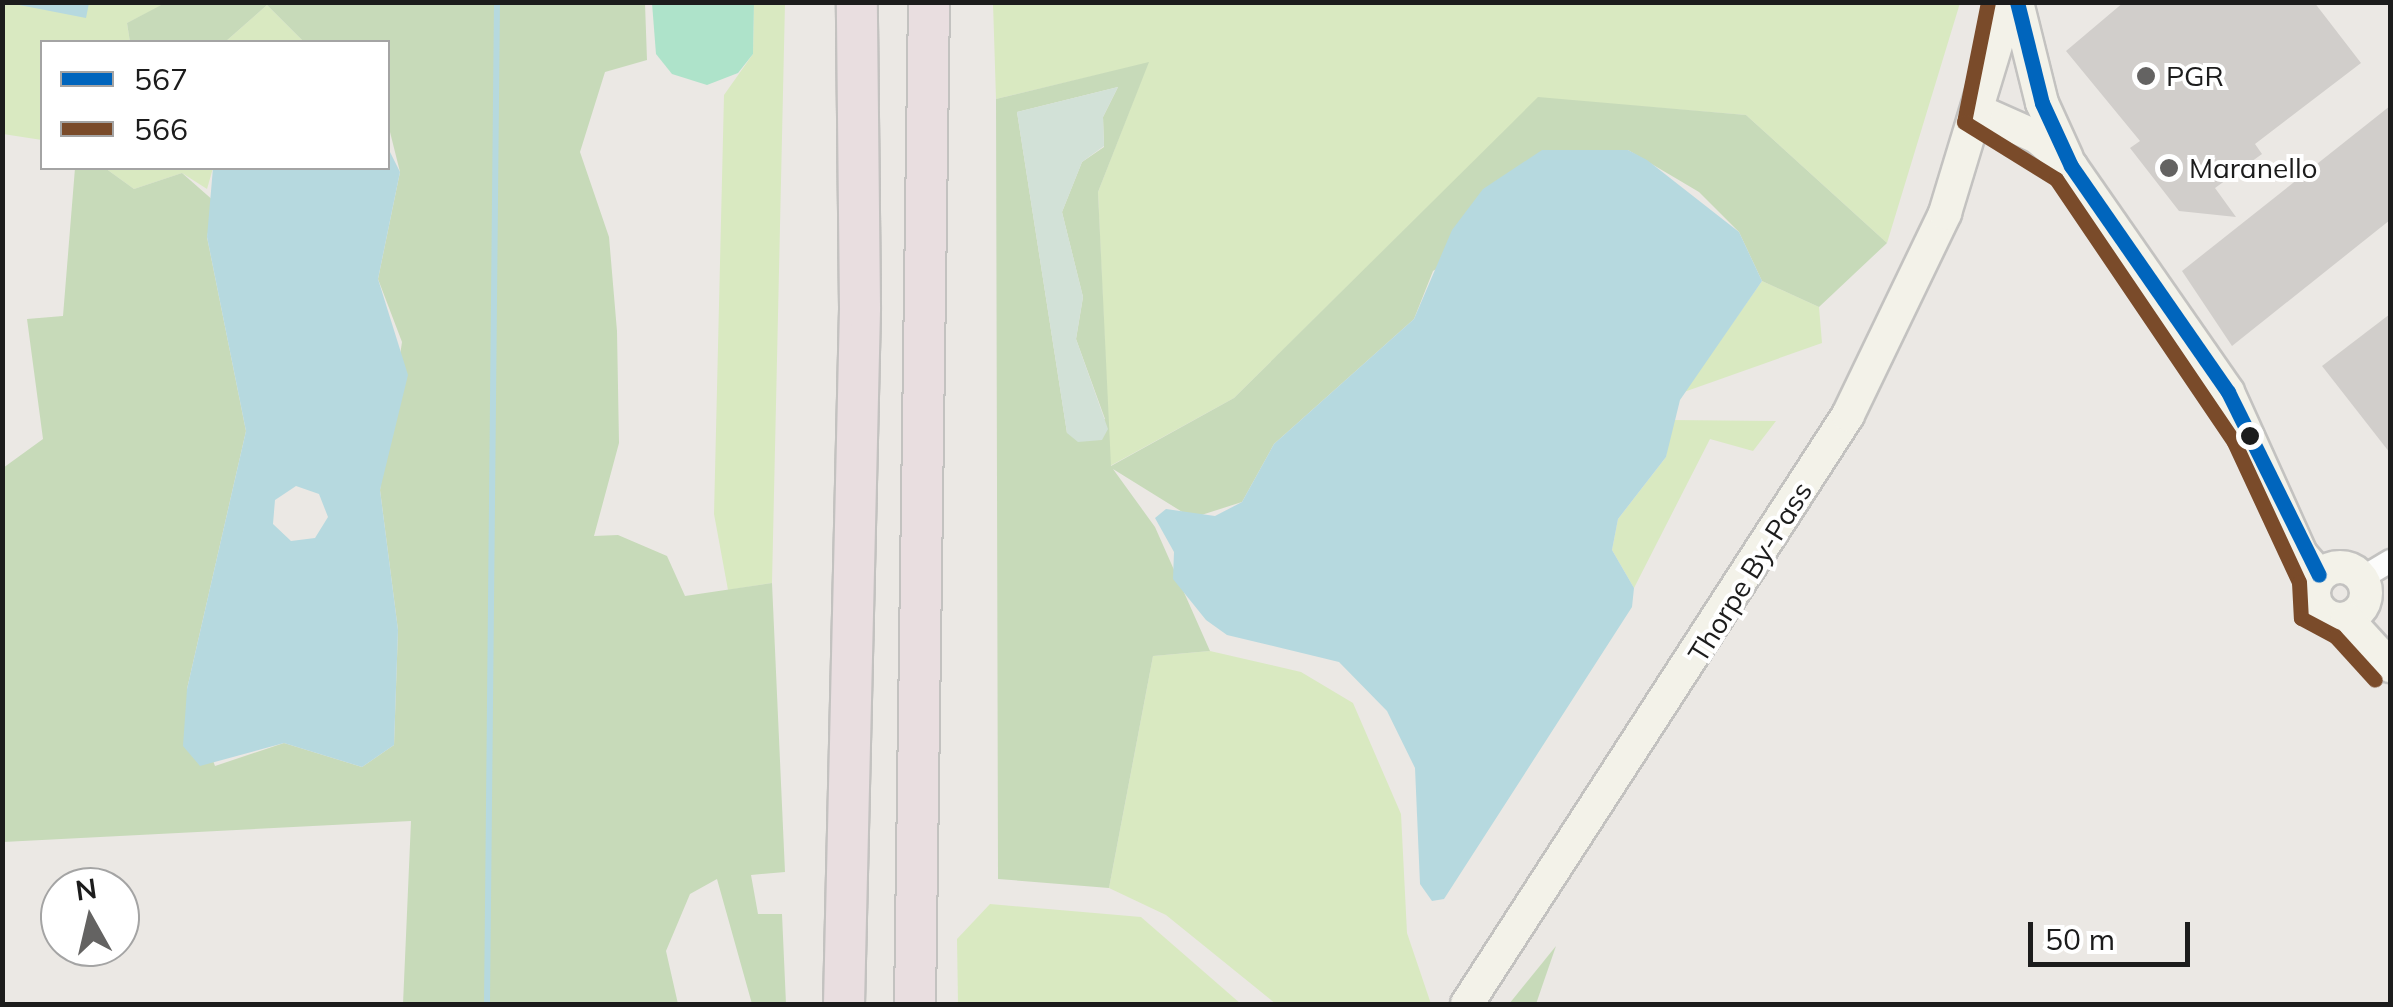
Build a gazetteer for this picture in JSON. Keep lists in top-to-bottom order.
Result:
{
  "streets": {
    "main road": ["Thorpe By-Pass"]
  },
  "places": ["PGR", "Maranello"],
  "lines": ["transit line 567", "transit line 566"],
  "legend": ["567", "566"],
  "scale_bar": "50 m",
  "north": "top"
}
